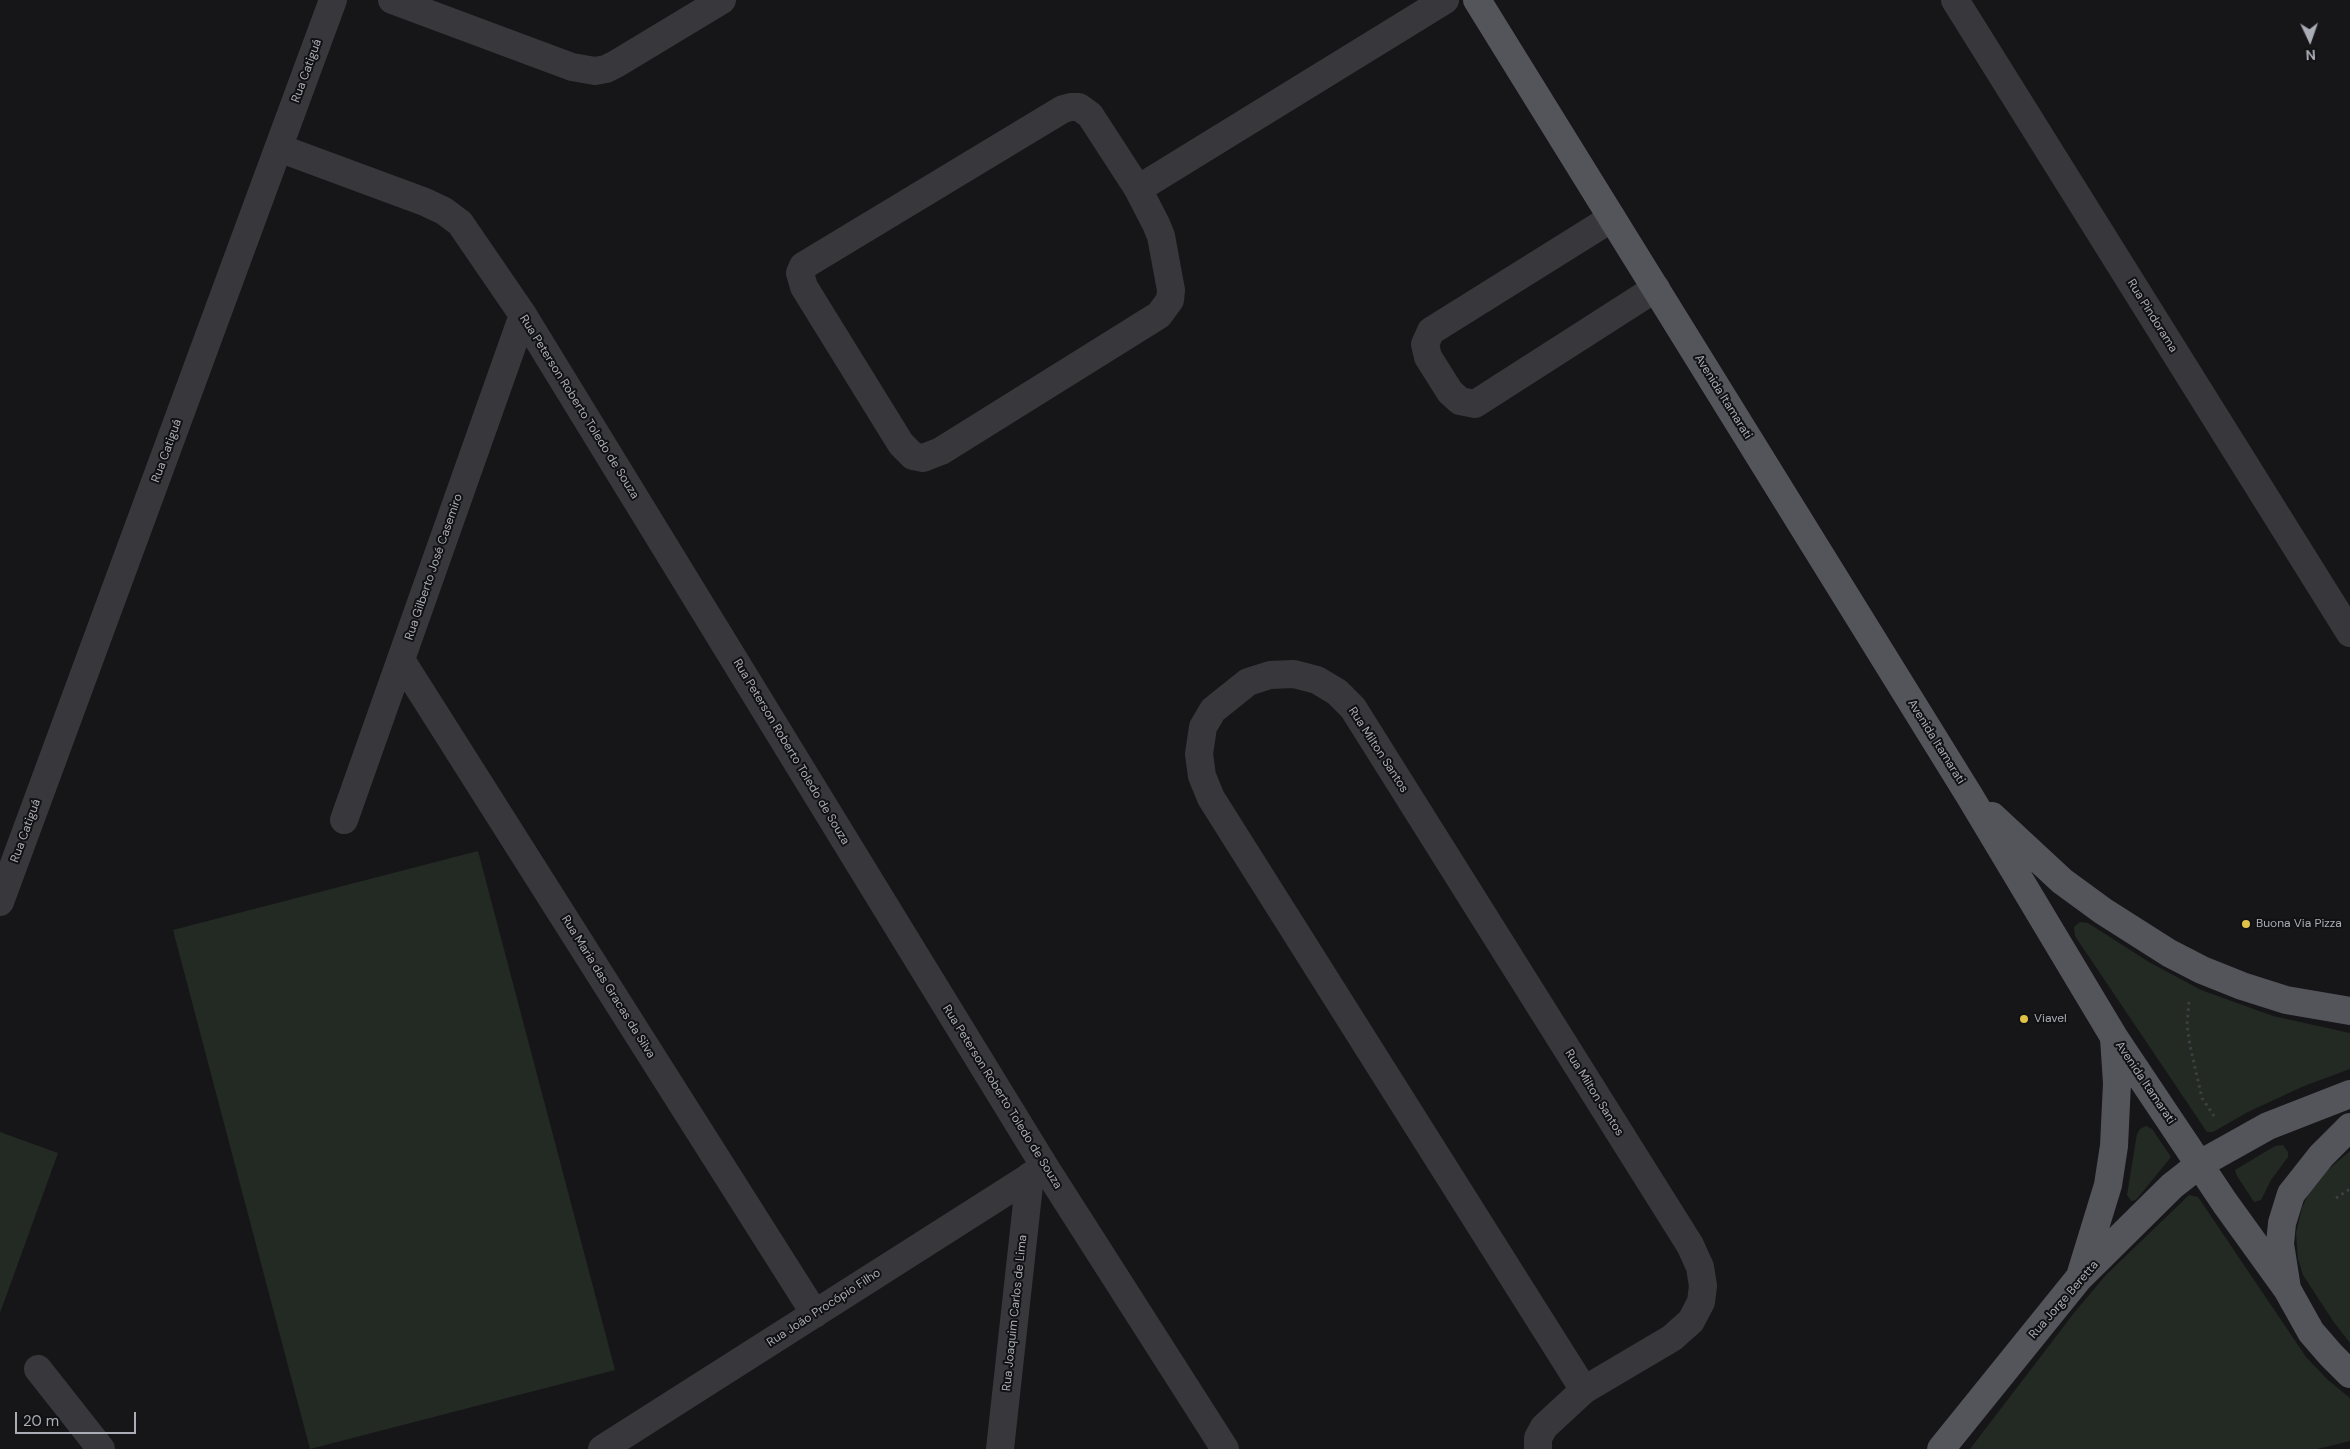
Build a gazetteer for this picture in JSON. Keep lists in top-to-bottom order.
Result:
{
  "streets": {
    "main road": ["Avenida Itamarati", "Rua Jorge Beretta"],
    "street": [
      "Rua Catiguá",
      "Rua Pindorama",
      "Rua Peterson Roberto Toledo de Souza",
      "Rua Gilberto José Casemiro",
      "Rua Milton Santos",
      "Rua Maria das Gracas da Silva",
      "Rua João Procópio Filho",
      "Rua Joaquim Carlos de Lima"
    ]
  },
  "crossings": [
    ["Rua Catiguá", "Rua Peterson Roberto Toledo de Souza"],
    ["Avenida Itamarati", "Rua Jorge Beretta"],
    ["Rua Peterson Roberto Toledo de Souza", "Rua Gilberto José Casemiro"],
    ["Rua Peterson Roberto Toledo de Souza", "Rua João Procópio Filho"],
    ["Rua Peterson Roberto Toledo de Souza", "Rua Joaquim Carlos de Lima"],
    ["Rua Gilberto José Casemiro", "Rua Maria das Gracas da Silva"],
    ["Rua Maria das Gracas da Silva", "Rua João Procópio Filho"],
    ["Rua João Procópio Filho", "Rua Joaquim Carlos de Lima"]
  ],
  "places": ["Buona Via Pizza", "Viavel"],
  "scale_bar": "20 m",
  "north": "bottom"
}
